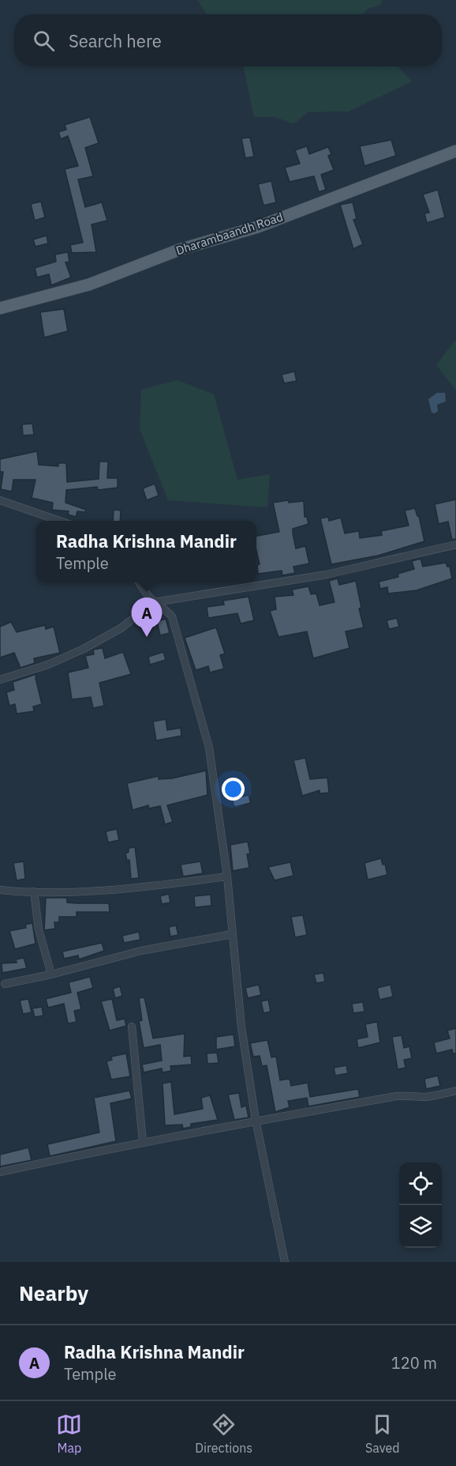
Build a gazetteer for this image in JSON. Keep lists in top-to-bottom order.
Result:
{
  "streets": {
    "main road": ["Dharambaandh Road"]
  },
  "page": {
    "search": "Search here",
    "popup": ["Radha Krishna Mandir", "Temple"],
    "pins": "A",
    "heading": "Nearby",
    "list": [
      {
        "mark": "A",
        "name": "Radha Krishna Mandir",
        "note": "Temple",
        "value": "120 m"
      }
    ],
    "nav": ["Map", "Directions", "Saved"]
  }
}
